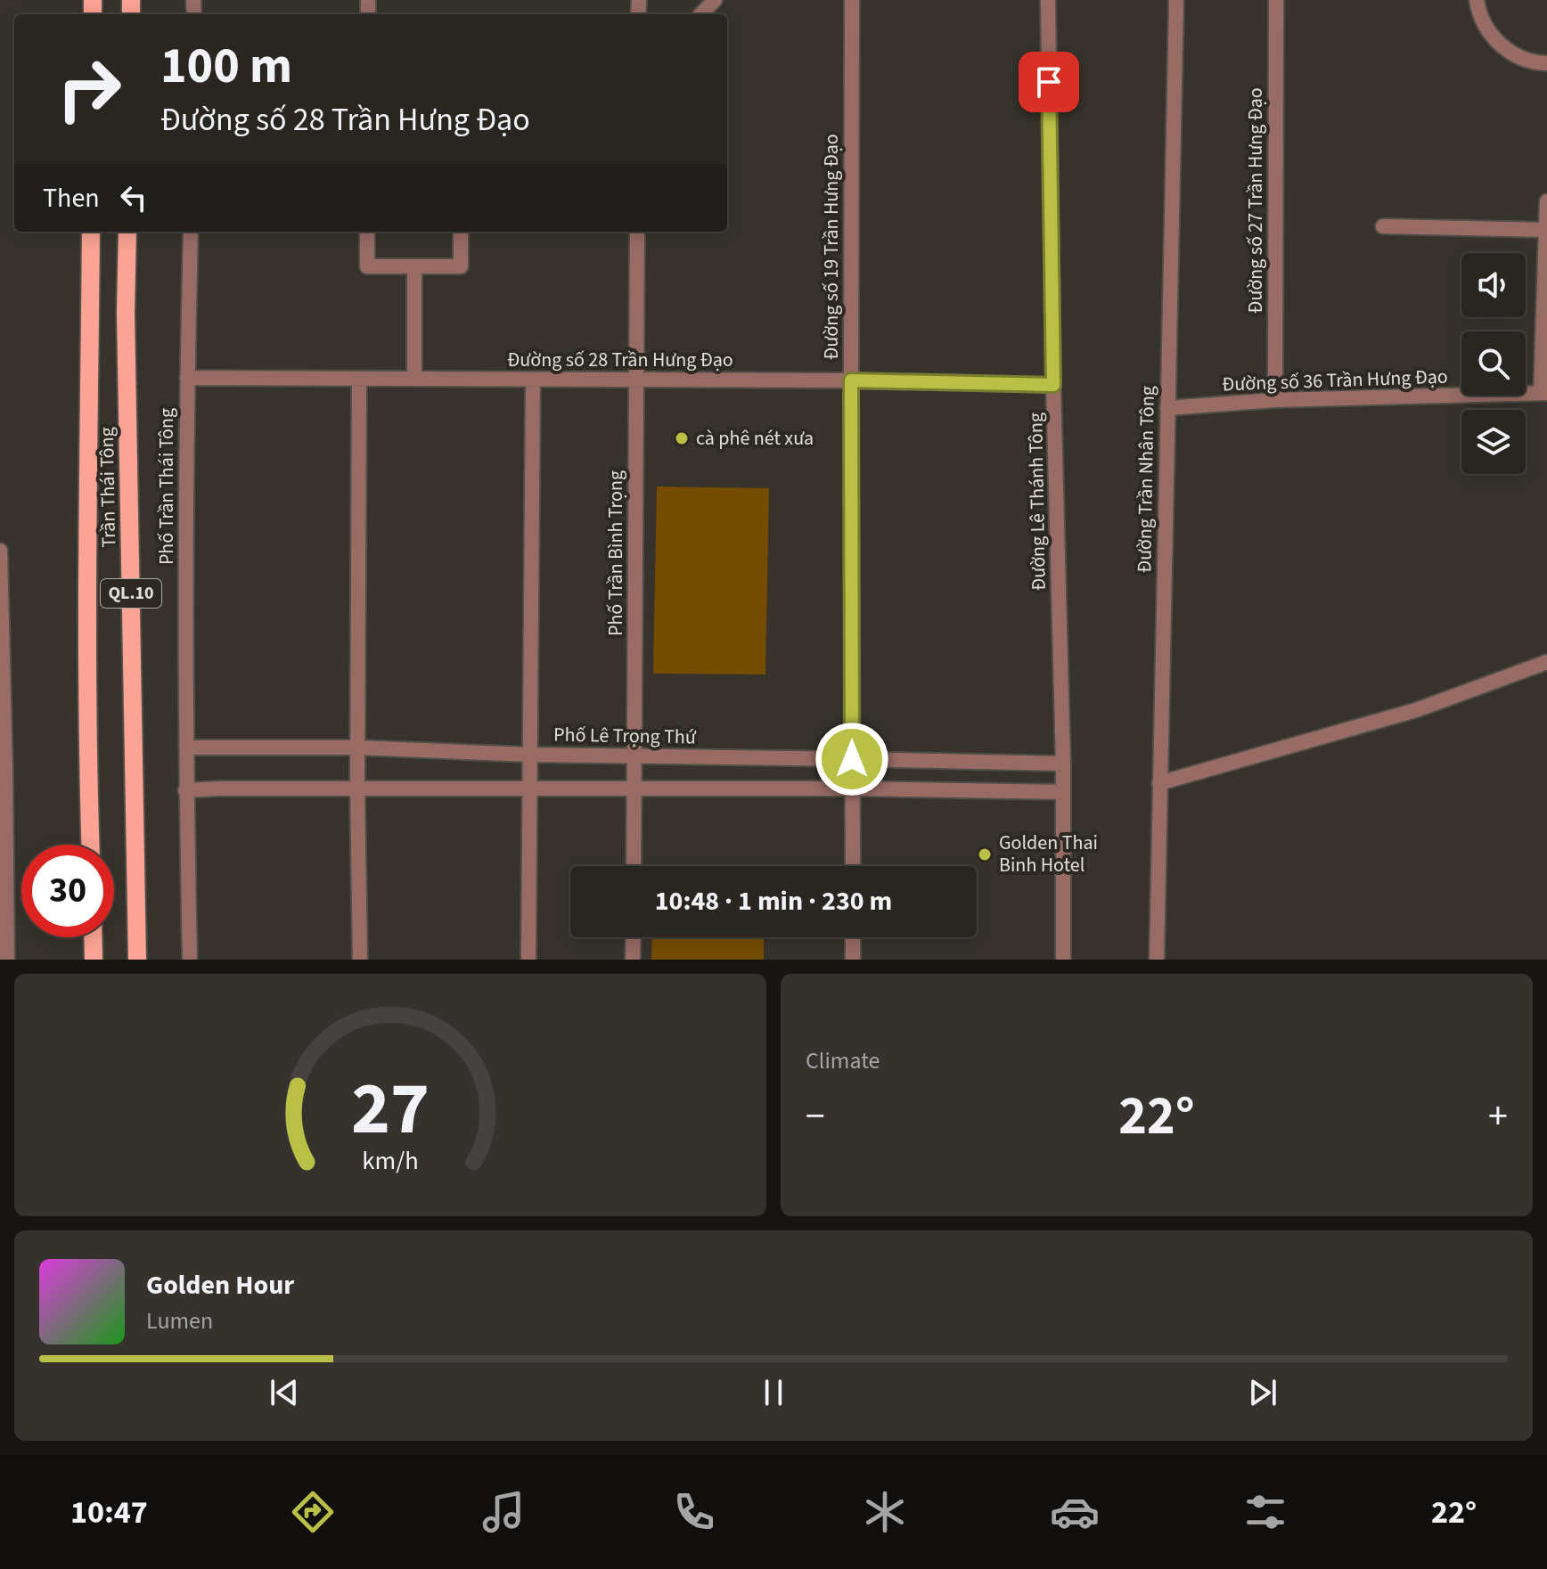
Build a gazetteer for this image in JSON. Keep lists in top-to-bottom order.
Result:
{
  "streets": {
    "main road": ["Trần Thái Tông", "QL.10"],
    "street": [
      "Đường số 27 Trần Hưng Đạo",
      "Đường số 19 Trần Hưng Đạo",
      "Đường số 28 Trần Hưng Đạo",
      "Đường số 36 Trần Hưng Đạo",
      "Đường Trần Nhân Tông",
      "Phố Trần Thái Tông",
      "Đường Lê Thánh Tông",
      "Phố Trần Bình Trọng",
      "Phố Lê Trọng Thứ"
    ]
  },
  "crossings": [
    ["Đường số 27 Trần Hưng Đạo", "Đường số 36 Trần Hưng Đạo"],
    ["Đường số 19 Trần Hưng Đạo", "Đường số 28 Trần Hưng Đạo"],
    ["Đường số 19 Trần Hưng Đạo", "Phố Lê Trọng Thứ"],
    ["Đường số 28 Trần Hưng Đạo", "Phố Trần Thái Tông"],
    ["Đường số 28 Trần Hưng Đạo", "Đường Lê Thánh Tông"],
    ["Đường số 28 Trần Hưng Đạo", "Phố Trần Bình Trọng"],
    ["Đường số 36 Trần Hưng Đạo", "Đường Trần Nhân Tông"],
    ["Phố Trần Thái Tông", "Phố Lê Trọng Thứ"],
    ["Đường Lê Thánh Tông", "Phố Lê Trọng Thứ"],
    ["Phố Trần Bình Trọng", "Phố Lê Trọng Thứ"]
  ],
  "places": ["cà phê nét xưa", "Golden Thai Binh Hotel"],
  "page": {
    "turn": ["100 m", "Đường số 28 Trần Hưng Đạo"],
    "then": "Then",
    "limit": "30",
    "trip": "10:48 · 1 min · 230 m",
    "tile": "Climate",
    "heat": ["−", "22°", "+"],
    "song": ["Golden Hour", "Lumen"],
    "tabs": ["10:47", "22°"],
    "gauge": ["27", "km/h"]
  }
}
